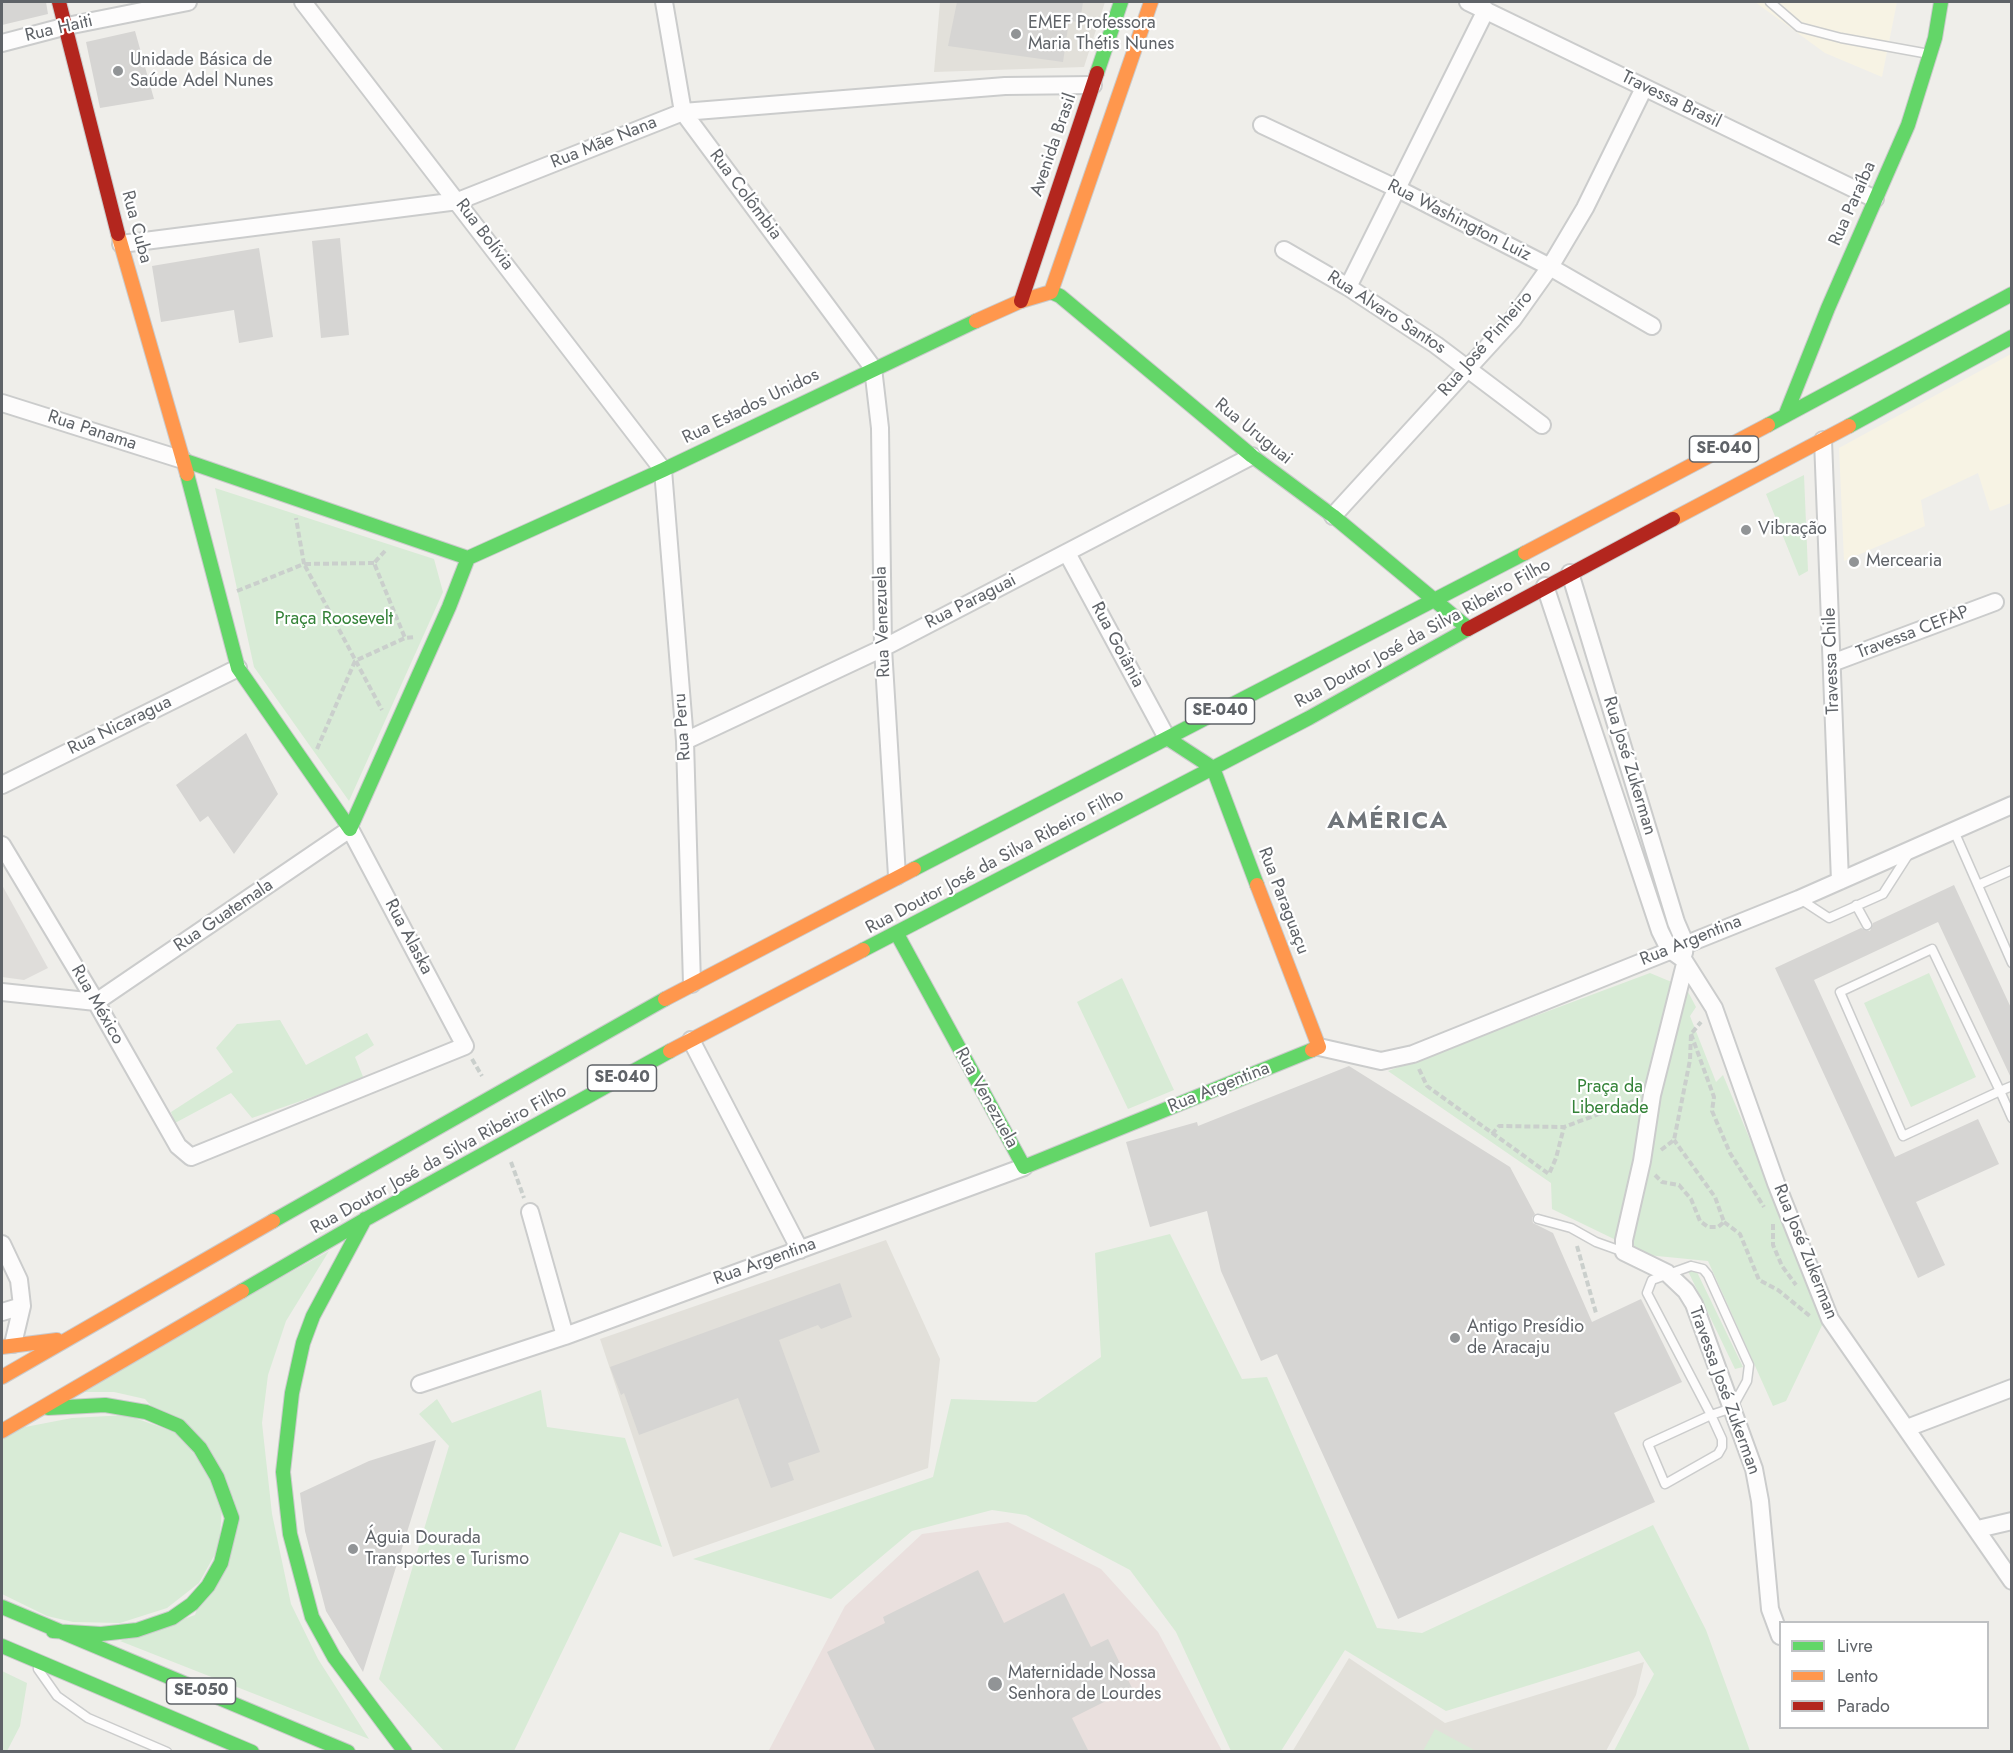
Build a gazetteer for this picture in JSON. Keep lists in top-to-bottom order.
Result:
{
  "streets": {
    "main road": [
      "Avenida Brasil",
      "Rua Paraíba",
      "Rua Cuba",
      "Rua Estados Unidos",
      "Rua Uruguai",
      "SE-040",
      "Rua Venezuela",
      "Rua Doutor José da Silva Ribeiro Filho",
      "Rua Paraguaçu",
      "Rua Argentina",
      "SE-050"
    ],
    "street": [
      "Rua Haiti",
      "Travessa Brasil",
      "Rua Mãe Nana",
      "Rua Colômbia",
      "Rua Washington Luiz",
      "Rua Bolívia",
      "Rua Alvaro Santos",
      "Rua José Pinheiro",
      "Rua Panama",
      "Rua Paraguai",
      "Travessa CEFAP",
      "Rua Goiânia",
      "Travessa Chile",
      "Rua Nicaragua",
      "Rua Peru",
      "Rua José Zukerman",
      "Rua Guatemala",
      "Rua Alaska",
      "Rua México",
      "Travessa José Zukerman"
    ]
  },
  "crossings": [
    ["Rua Haiti", "Rua Cuba"],
    ["Travessa Brasil", "Rua Paraíba"],
    ["Travessa Brasil", "Rua José Pinheiro"],
    ["Rua Mãe Nana", "Avenida Brasil"],
    ["Rua Mãe Nana", "Rua Colômbia"],
    ["Rua Mãe Nana", "Rua Cuba"],
    ["Rua Mãe Nana", "Rua Bolívia"],
    ["Avenida Brasil", "Rua Estados Unidos"],
    ["Rua Colômbia", "Rua Estados Unidos"],
    ["Rua Colômbia", "Rua Venezuela"],
    ["Rua Paraíba", "Rua Doutor José da Silva Ribeiro Filho"],
    ["Rua Washington Luiz", "Rua José Pinheiro"],
    ["Rua Cuba", "Rua Panama"],
    ["Rua Cuba", "Rua Nicaragua"],
    ["Rua Bolívia", "Rua Estados Unidos"],
    ["Rua Bolívia", "Rua Peru"],
    ["Rua Alvaro Santos", "Rua José Pinheiro"],
    ["Rua José Pinheiro", "Rua Uruguai"],
    ["Rua Estados Unidos", "Rua Uruguai"],
    ["Rua Estados Unidos", "Rua Venezuela"],
    ["Rua Estados Unidos", "Rua Peru"],
    ["Rua Uruguai", "Rua Paraguai"],
    ["Rua Uruguai", "Rua Doutor José da Silva Ribeiro Filho"],
    ["Rua Paraguai", "Rua Venezuela"],
    ["Rua Paraguai", "Rua Goiânia"],
    ["Rua Paraguai", "Rua Peru"],
    ["Rua Venezuela", "Rua Doutor José da Silva Ribeiro Filho"],
    ["Rua Venezuela", "Rua Argentina"],
    ["Travessa CEFAP", "Travessa Chile"],
    ["Rua Doutor José da Silva Ribeiro Filho", "Rua Goiânia"],
    ["Rua Doutor José da Silva Ribeiro Filho", "Travessa Chile"],
    ["Rua Doutor José da Silva Ribeiro Filho", "Rua Peru"],
    ["Rua Doutor José da Silva Ribeiro Filho", "Rua José Zukerman"],
    ["Rua Doutor José da Silva Ribeiro Filho", "Rua Paraguaçu"],
    ["Travessa Chile", "Rua Argentina"],
    ["Rua José Zukerman", "Rua Argentina"],
    ["Rua Paraguaçu", "Rua Argentina"],
    ["Rua Guatemala", "Rua Alaska"],
    ["Rua Guatemala", "Rua México"],
    ["Rua Alaska", "Rua México"]
  ],
  "districts": ["AMÉRICA"],
  "parks": ["Praça Roosevelt", "Praça da Liberdade"],
  "places": [
    "EMEF Professora Maria Thétis Nunes",
    "Unidade Básica de Saúde Adel Nunes",
    "Vibração",
    "Mercearia",
    "Antigo Presídio de Aracaju",
    "Águia Dourada Transportes e Turismo",
    "Maternidade Nossa Senhora de Lourdes"
  ],
  "legend": ["Livre", "Lento", "Parado"]
}
